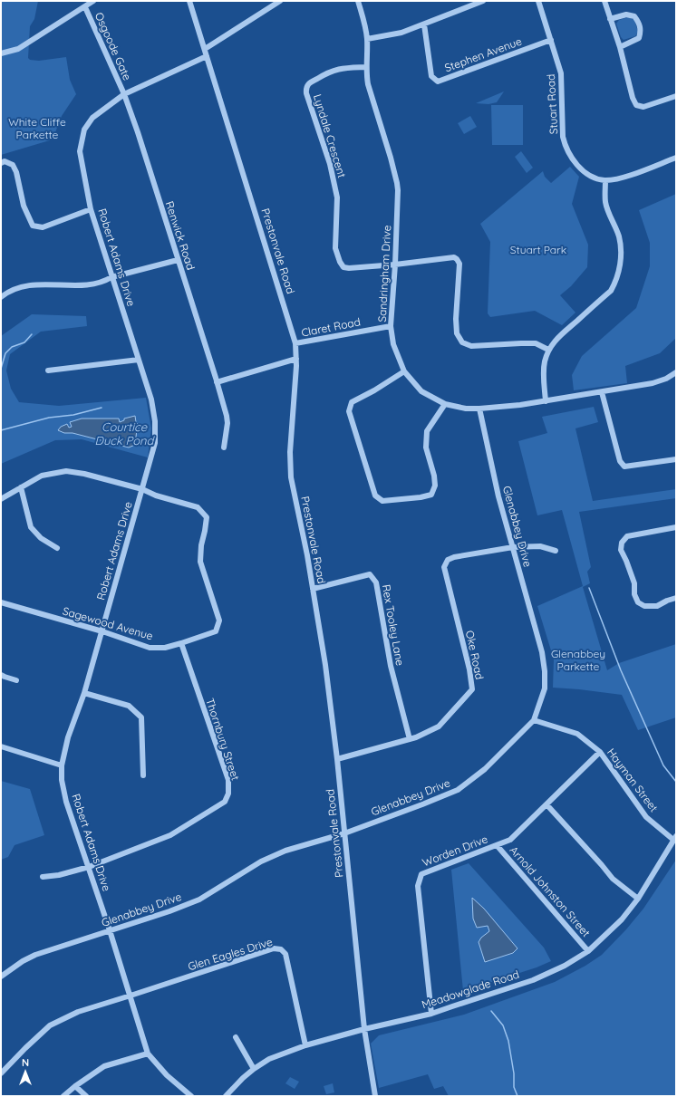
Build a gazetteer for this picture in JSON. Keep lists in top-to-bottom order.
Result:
{
  "streets": {
    "street": [
      "Osgoode Gate",
      "Stephen Avenue",
      "Stuart Road",
      "Lyndale Crescent",
      "Renwick Road",
      "Prestonvale Road",
      "Robert Adams Drive",
      "Sandringham Drive",
      "Claret Road",
      "Glenabbey Drive",
      "Sagewood Avenue",
      "Rex Tooley Lane",
      "Oke Road",
      "Thornbury Street",
      "Hayman Street",
      "Worden Drive",
      "Arnold Johnston Street",
      "Glen Eagles Drive",
      "Meadowglade Road"
    ]
  },
  "crossings": [
    ["Osgoode Gate", "Renwick Road"],
    ["Osgoode Gate", "Robert Adams Drive"],
    ["Stephen Avenue", "Stuart Road"],
    ["Lyndale Crescent", "Sandringham Drive"],
    ["Renwick Road", "Robert Adams Drive"],
    ["Prestonvale Road", "Robert Adams Drive"],
    ["Prestonvale Road", "Claret Road"],
    ["Prestonvale Road", "Glenabbey Drive"],
    ["Prestonvale Road", "Rex Tooley Lane"],
    ["Prestonvale Road", "Oke Road"],
    ["Prestonvale Road", "Meadowglade Road"],
    ["Robert Adams Drive", "Glenabbey Drive"],
    ["Robert Adams Drive", "Sagewood Avenue"],
    ["Robert Adams Drive", "Thornbury Street"],
    ["Robert Adams Drive", "Glen Eagles Drive"],
    ["Sandringham Drive", "Claret Road"],
    ["Sandringham Drive", "Glenabbey Drive"],
    ["Glenabbey Drive", "Oke Road"],
    ["Glenabbey Drive", "Hayman Street"],
    ["Sagewood Avenue", "Thornbury Street"],
    ["Rex Tooley Lane", "Oke Road"],
    ["Hayman Street", "Worden Drive"],
    ["Hayman Street", "Meadowglade Road"],
    ["Worden Drive", "Arnold Johnston Street"],
    ["Worden Drive", "Meadowglade Road"],
    ["Arnold Johnston Street", "Meadowglade Road"],
    ["Glen Eagles Drive", "Meadowglade Road"]
  ],
  "water": ["Courtice Duck Pond"],
  "parks": ["White Cliffe Parkette", "Stuart Park", "Glenabbey Parkette"],
  "north": "top"
}
